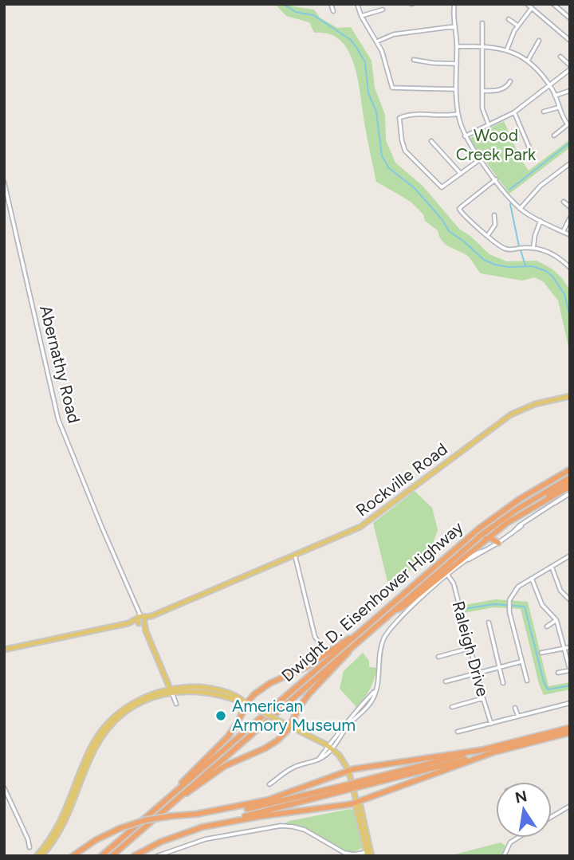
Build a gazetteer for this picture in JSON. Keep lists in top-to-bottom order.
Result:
{
  "streets": {
    "highway": ["Dwight D. Eisenhower Highway"],
    "main road": ["Abernathy Road", "Rockville Road"],
    "street": ["Raleigh Drive"]
  },
  "crossings": [
    ["Abernathy Road", "Rockville Road"]
  ],
  "parks": ["Wood Creek Park"],
  "places": ["American Armory Museum"],
  "north": "top"
}
